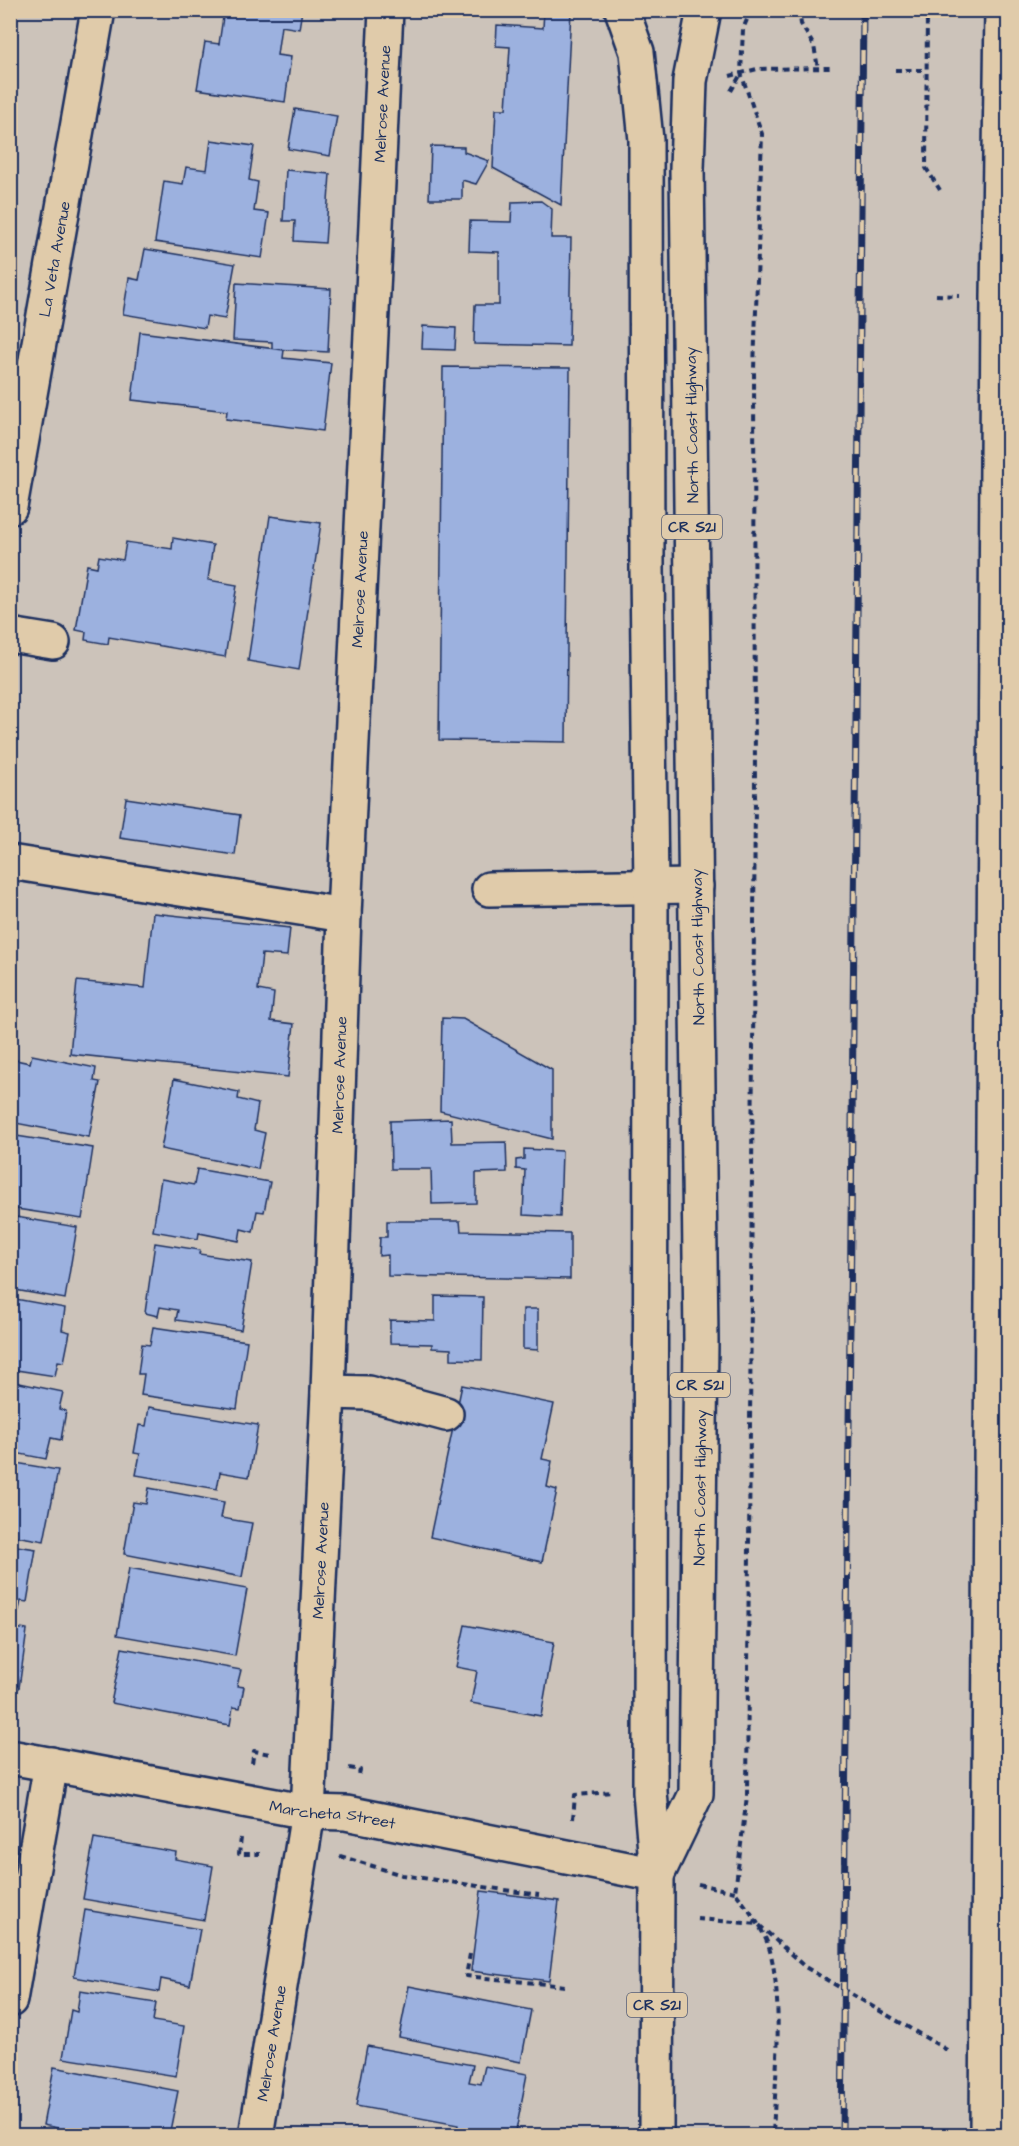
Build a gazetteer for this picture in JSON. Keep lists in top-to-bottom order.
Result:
{
  "streets": {
    "main road": [
      "Melrose Avenue",
      "La Veta Avenue",
      "North Coast Highway",
      "CR S21",
      "Marcheta Street"
    ]
  },
  "crossings": [
    ["Melrose Avenue", "Marcheta Street"],
    ["North Coast Highway", "Marcheta Street"]
  ]
}
